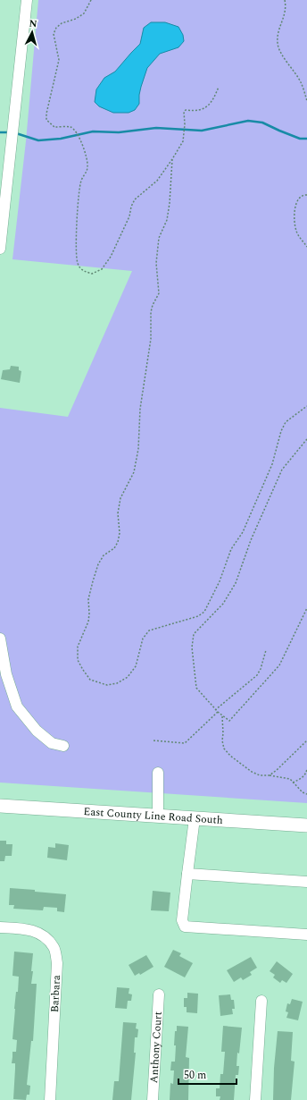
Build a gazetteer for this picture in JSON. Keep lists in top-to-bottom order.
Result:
{
  "streets": {
    "main road": ["East County Line Road South"],
    "street": ["Barbara", "Anthony Court"]
  },
  "scale_bar": "50 m",
  "north": "top"
}
